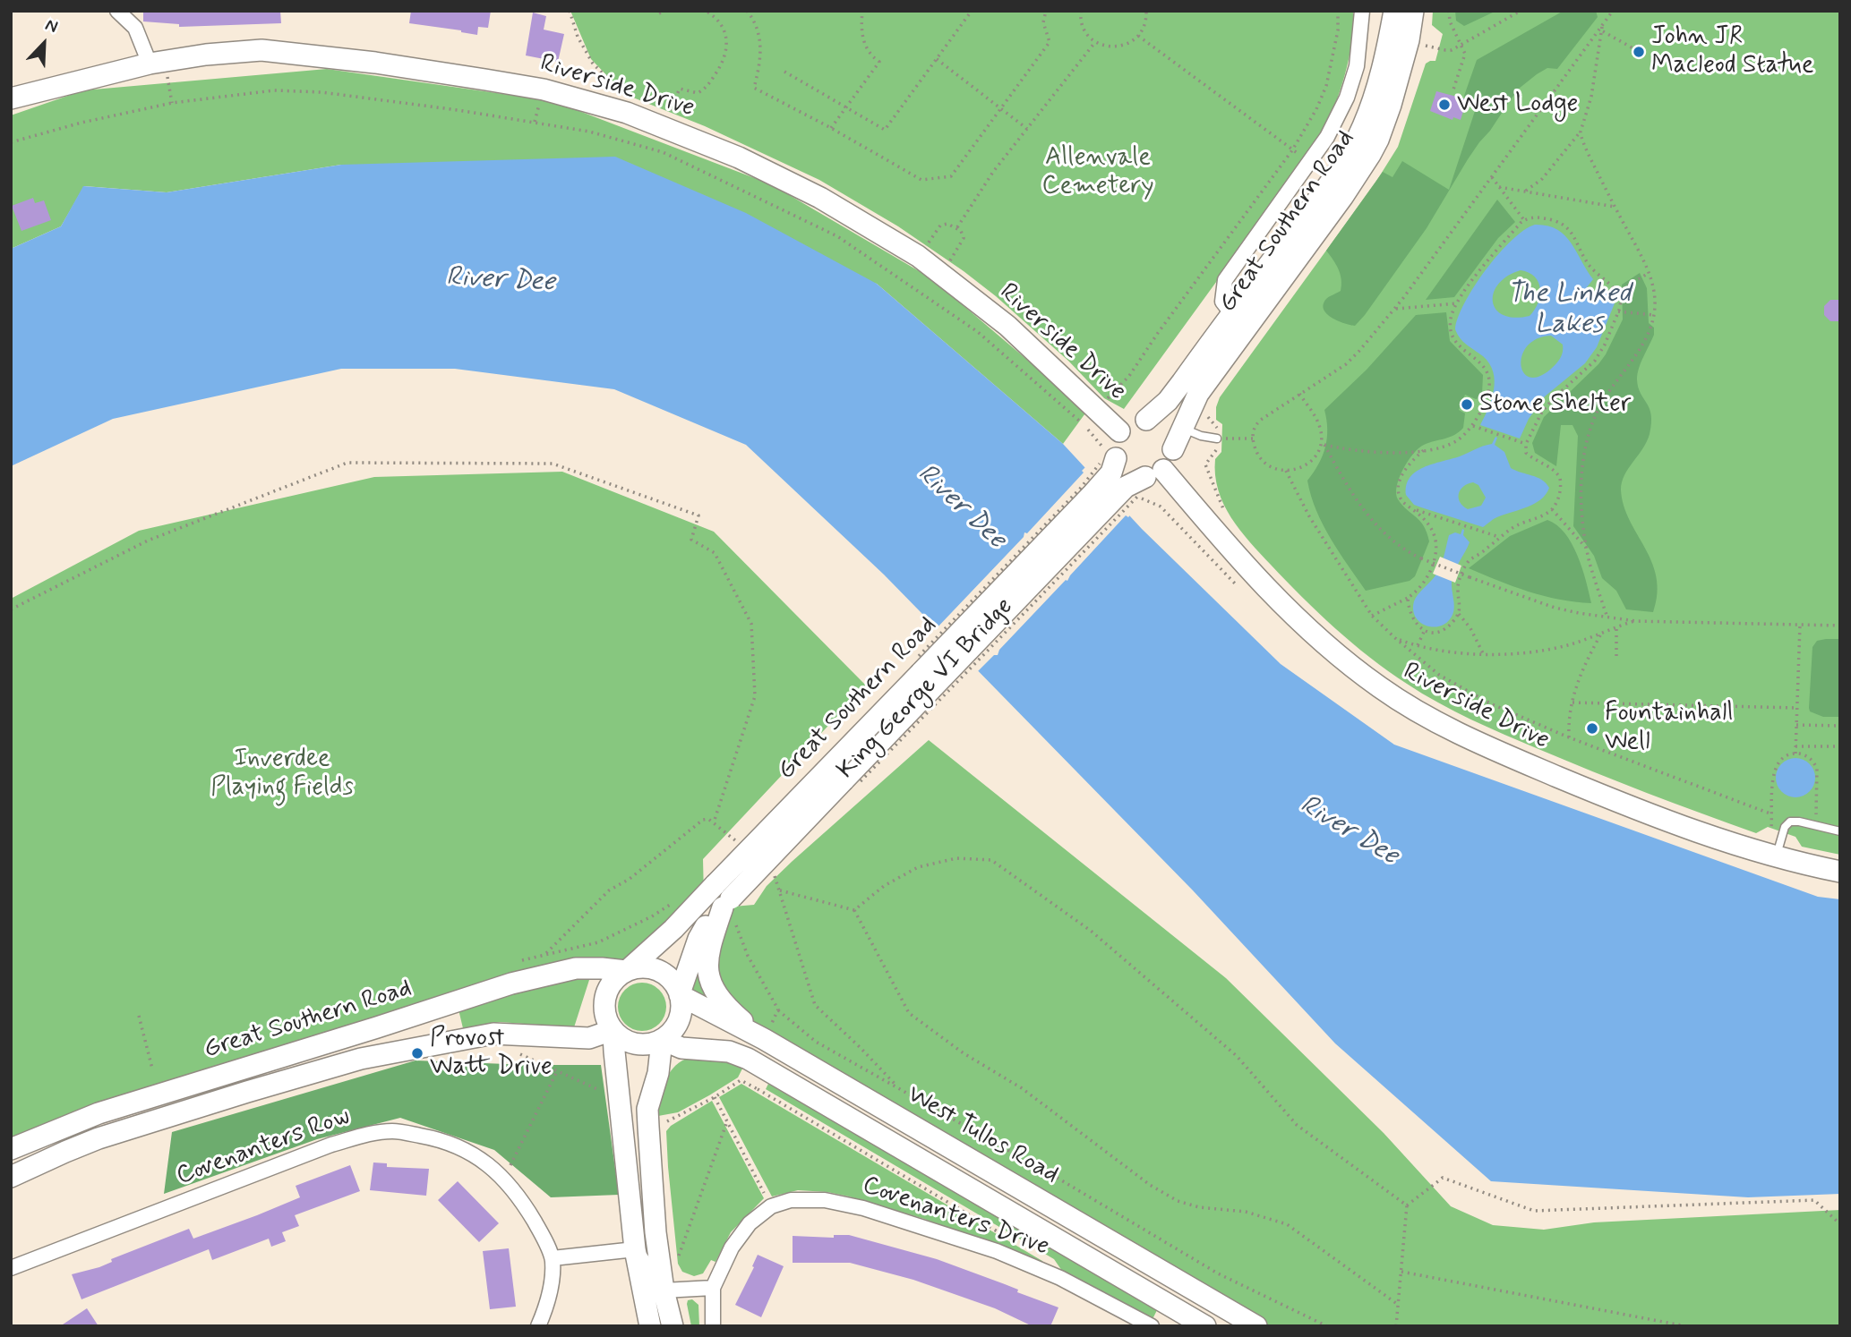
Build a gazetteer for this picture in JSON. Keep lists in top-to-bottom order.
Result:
{
  "streets": {
    "main road": ["Riverside Drive", "Great Southern Road", "West Tullos Road"],
    "street": ["Covenanters Row", "Covenanters Drive"],
    "path": ["King George VI Bridge"]
  },
  "crossings": [
    ["Riverside Drive", "Great Southern Road"],
    ["Great Southern Road", "King George VI Bridge"],
    ["Great Southern Road", "West Tullos Road"]
  ],
  "water": ["River Dee", "The Linked Lakes"],
  "parks": ["Allenvale Cemetery", "Inverdee Playing Fields"],
  "places": [
    "John JR Macleod Statue",
    "West Lodge",
    "Stone Shelter",
    "Fountainhall Well",
    "Provost Watt Drive"
  ],
  "north": "top right"
}
